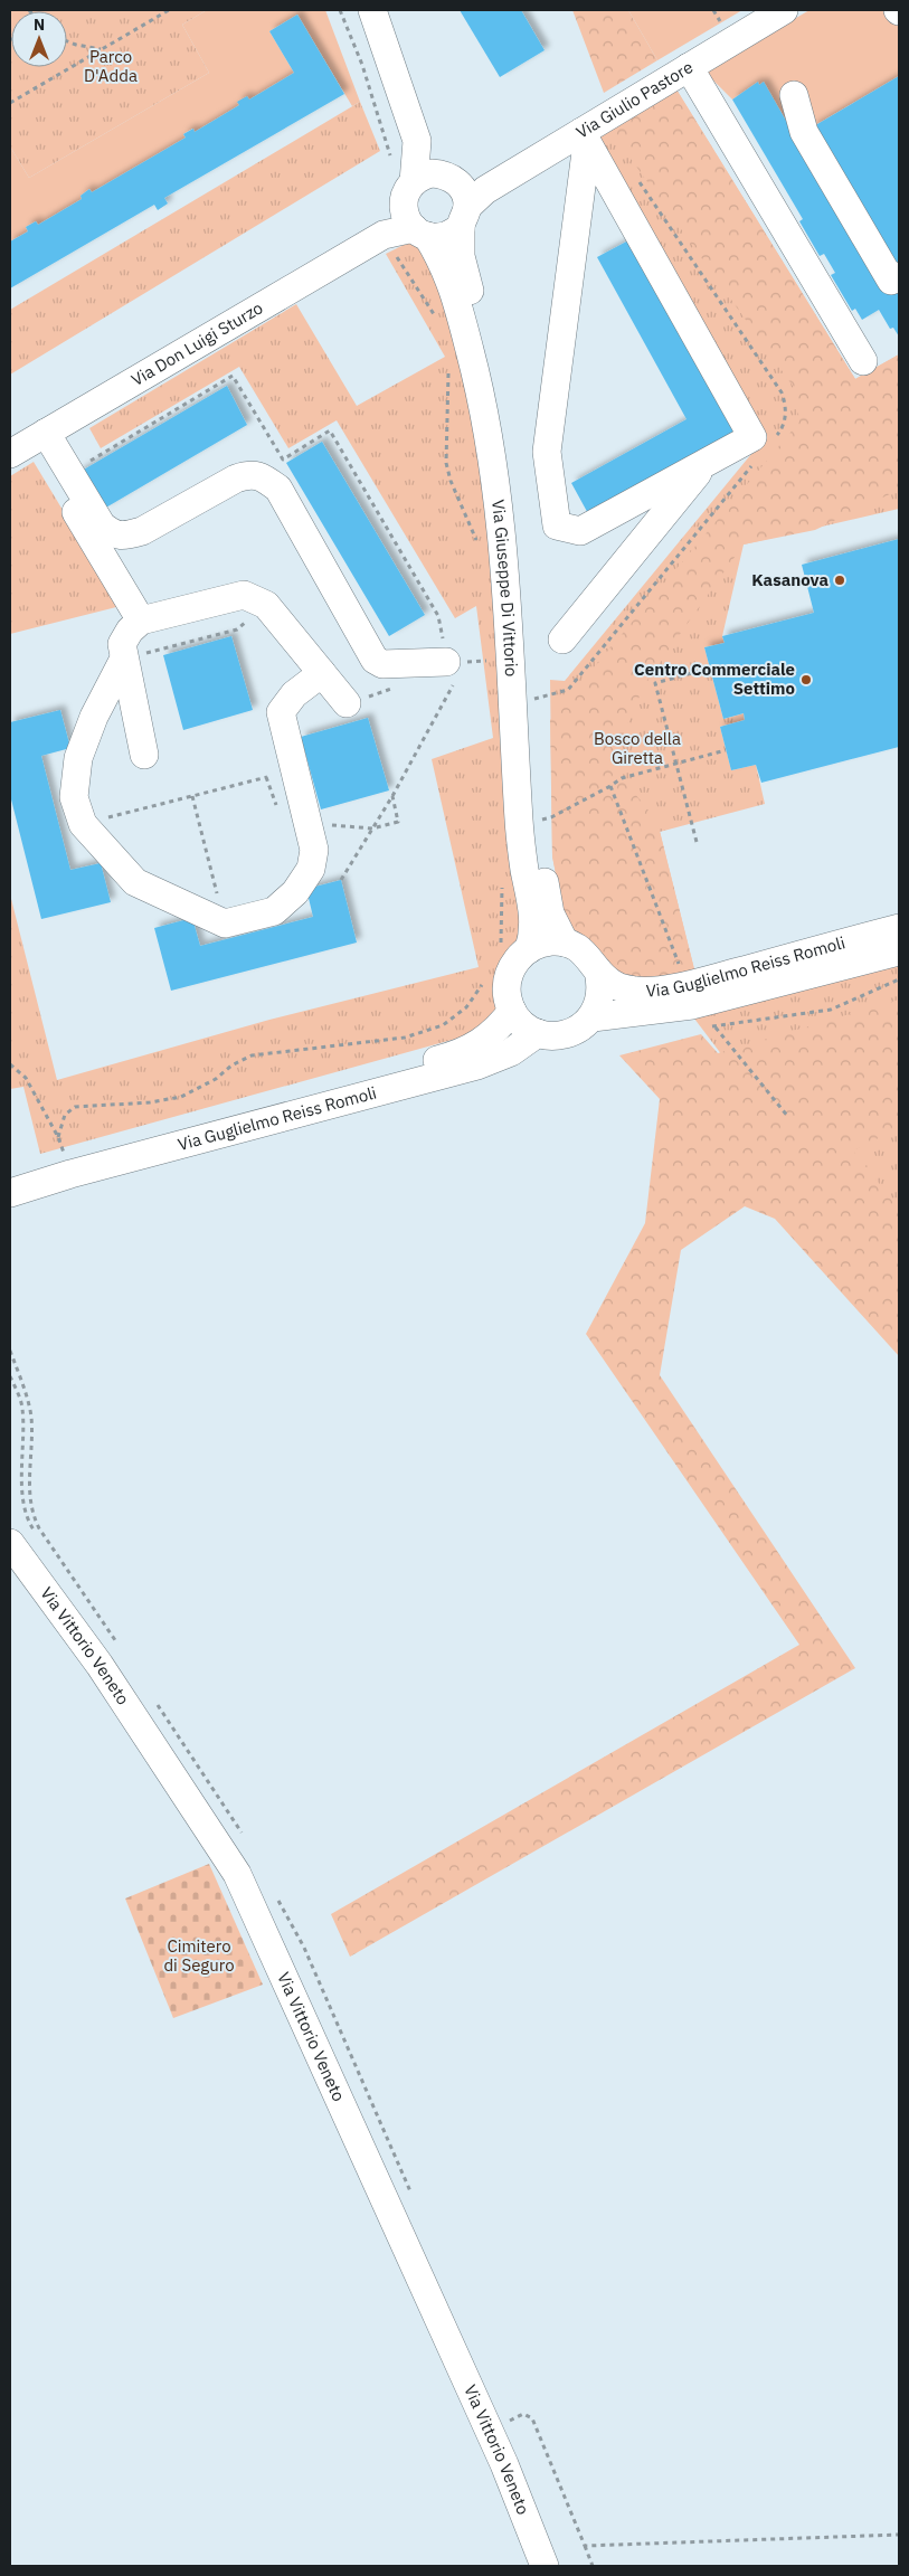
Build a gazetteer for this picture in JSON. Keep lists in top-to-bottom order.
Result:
{
  "streets": {
    "street": [
      "Via Giulio Pastore",
      "Via Don Luigi Sturzo",
      "Via Giuseppe Di Vittorio",
      "Via Guglielmo Reiss Romoli",
      "Via Vittorio Veneto"
    ]
  },
  "crossings": [
    ["Via Giulio Pastore", "Via Giuseppe Di Vittorio"],
    ["Via Don Luigi Sturzo", "Via Giuseppe Di Vittorio"],
    ["Via Giuseppe Di Vittorio", "Via Guglielmo Reiss Romoli"]
  ],
  "parks": ["Parco D'Adda", "Bosco della Giretta", "Cimitero di Seguro"],
  "places": ["Kasanova", "Centro Commerciale Settimo"],
  "north": "top"
}
